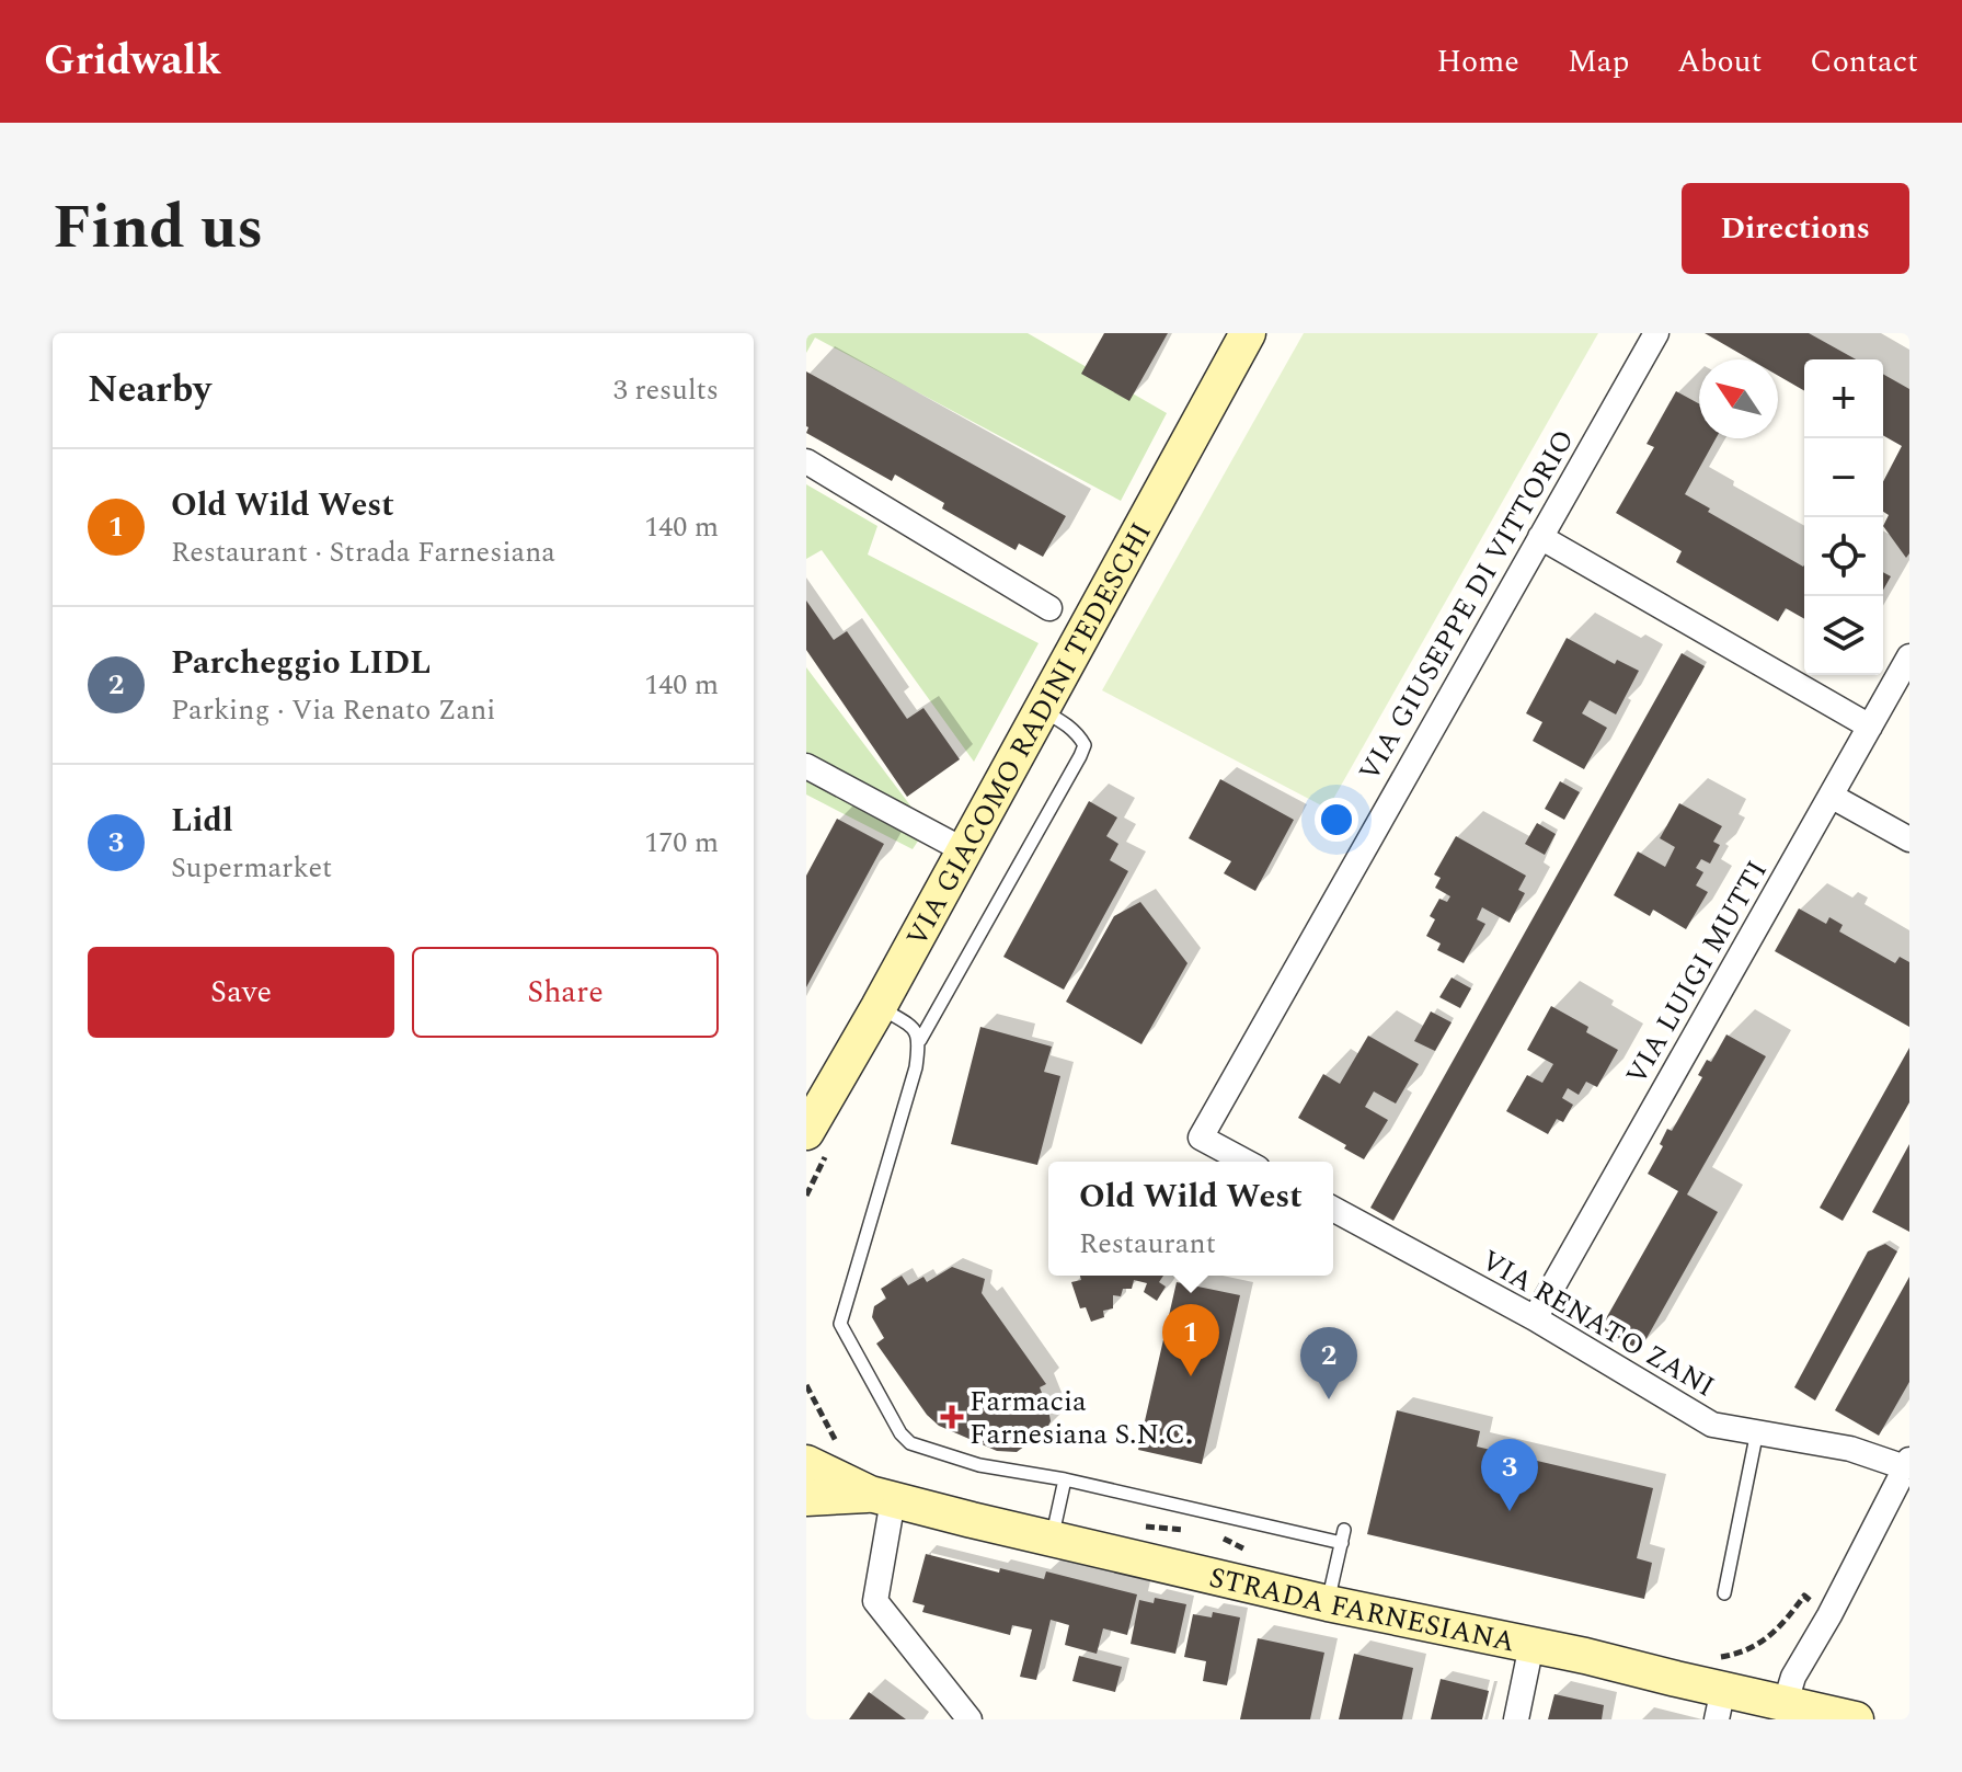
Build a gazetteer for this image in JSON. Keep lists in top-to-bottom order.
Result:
{
  "streets": {
    "main road": ["VIA GIACOMO RADINI TEDESCHI", "STRADA FARNESIANA"],
    "street": ["VIA GIUSEPPE DI VITTORIO", "VIA LUIGI MUTTI", "VIA RENATO ZANI"]
  },
  "crossings": [
    ["VIA LUIGI MUTTI", "VIA RENATO ZANI"]
  ],
  "places": {
    "health": ["Farmacia Farnesiana S.N.C."]
  },
  "north": "top left",
  "page": {
    "header": "Gridwalk",
    "nav": [
      "Home",
      "Map",
      "About",
      "Contact"
    ],
    "title": "Find us",
    "buttons": [
      "Directions",
      ["Save", "Share"]
    ],
    "heading": ["Nearby", "3 results"],
    "map_buttons": ["+", "−"],
    "list": [
      {
        "mark": "1",
        "name": "Old Wild West",
        "note": "Restaurant · Strada Farnesiana",
        "value": "140 m"
      },
      {
        "mark": "2",
        "name": "Parcheggio LIDL",
        "note": "Parking · Via Renato Zani",
        "value": "140 m"
      },
      {
        "mark": "3",
        "name": "Lidl",
        "note": "Supermarket",
        "value": "170 m"
      }
    ],
    "popup": ["Old Wild West", "Restaurant"],
    "pins": ["1", "2", "3"]
  }
}
